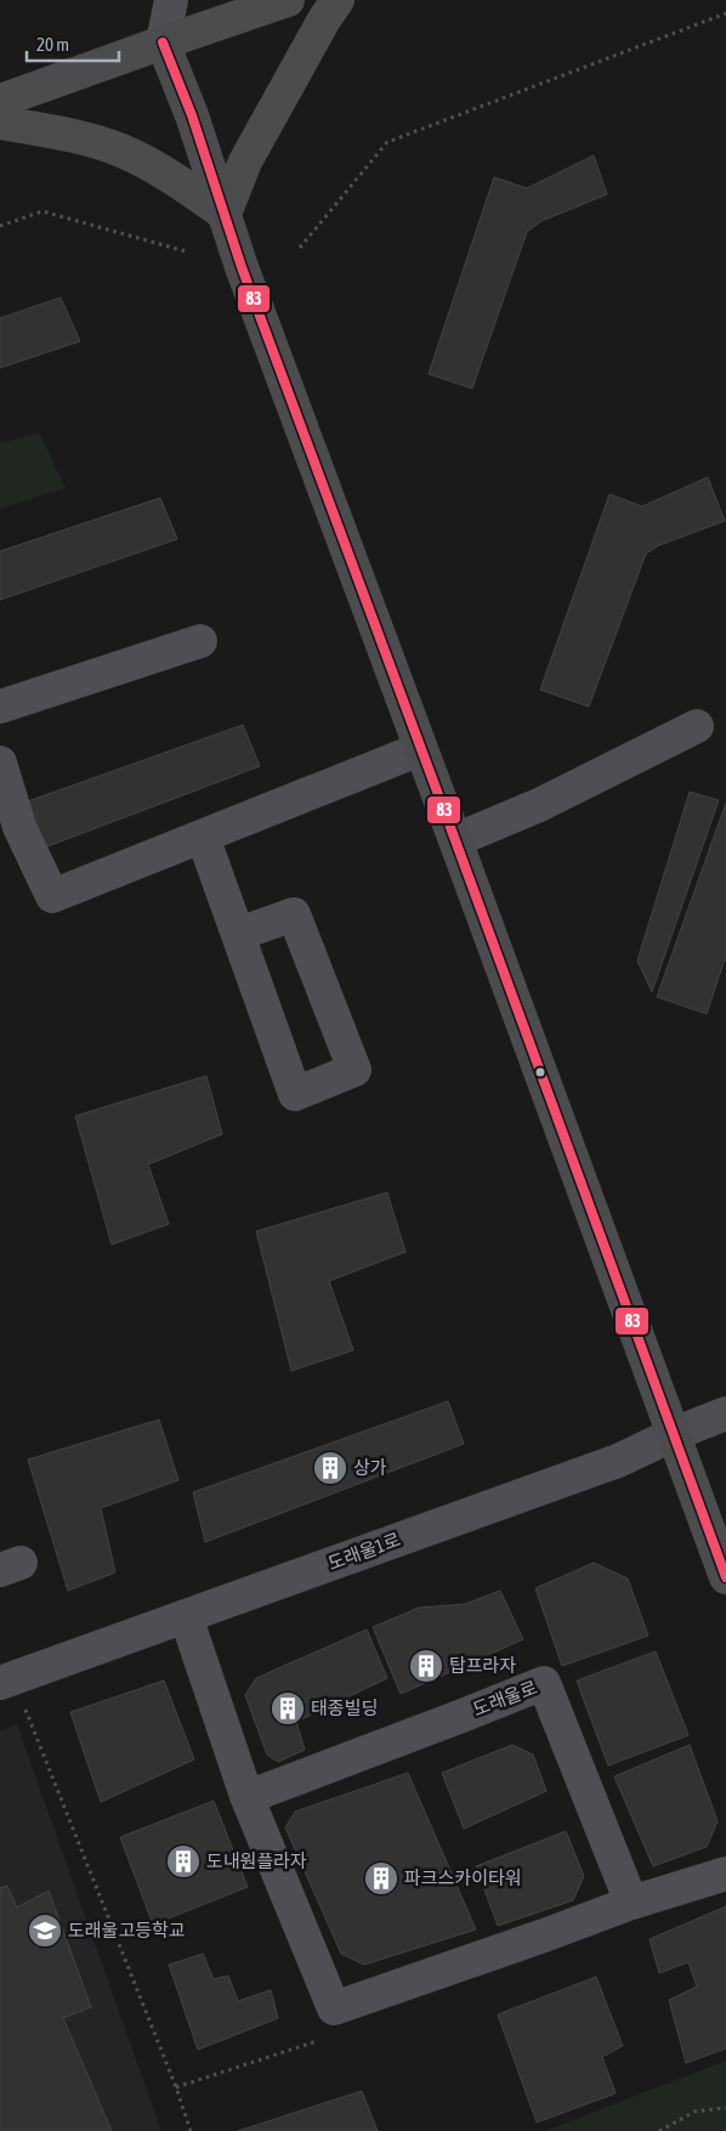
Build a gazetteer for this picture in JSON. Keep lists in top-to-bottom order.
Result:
{
  "streets": {
    "street": ["도래울1로", "도래울로"]
  },
  "places": {
    "building": [
      "상가",
      "탑프라자",
      "태종빌딩",
      "도내원플라자",
      "파크스카이타워"
    ],
    "school or university": ["도래울고등학교"]
  },
  "lines": ["transit line 83"],
  "scale_bar": "20 m"
}
